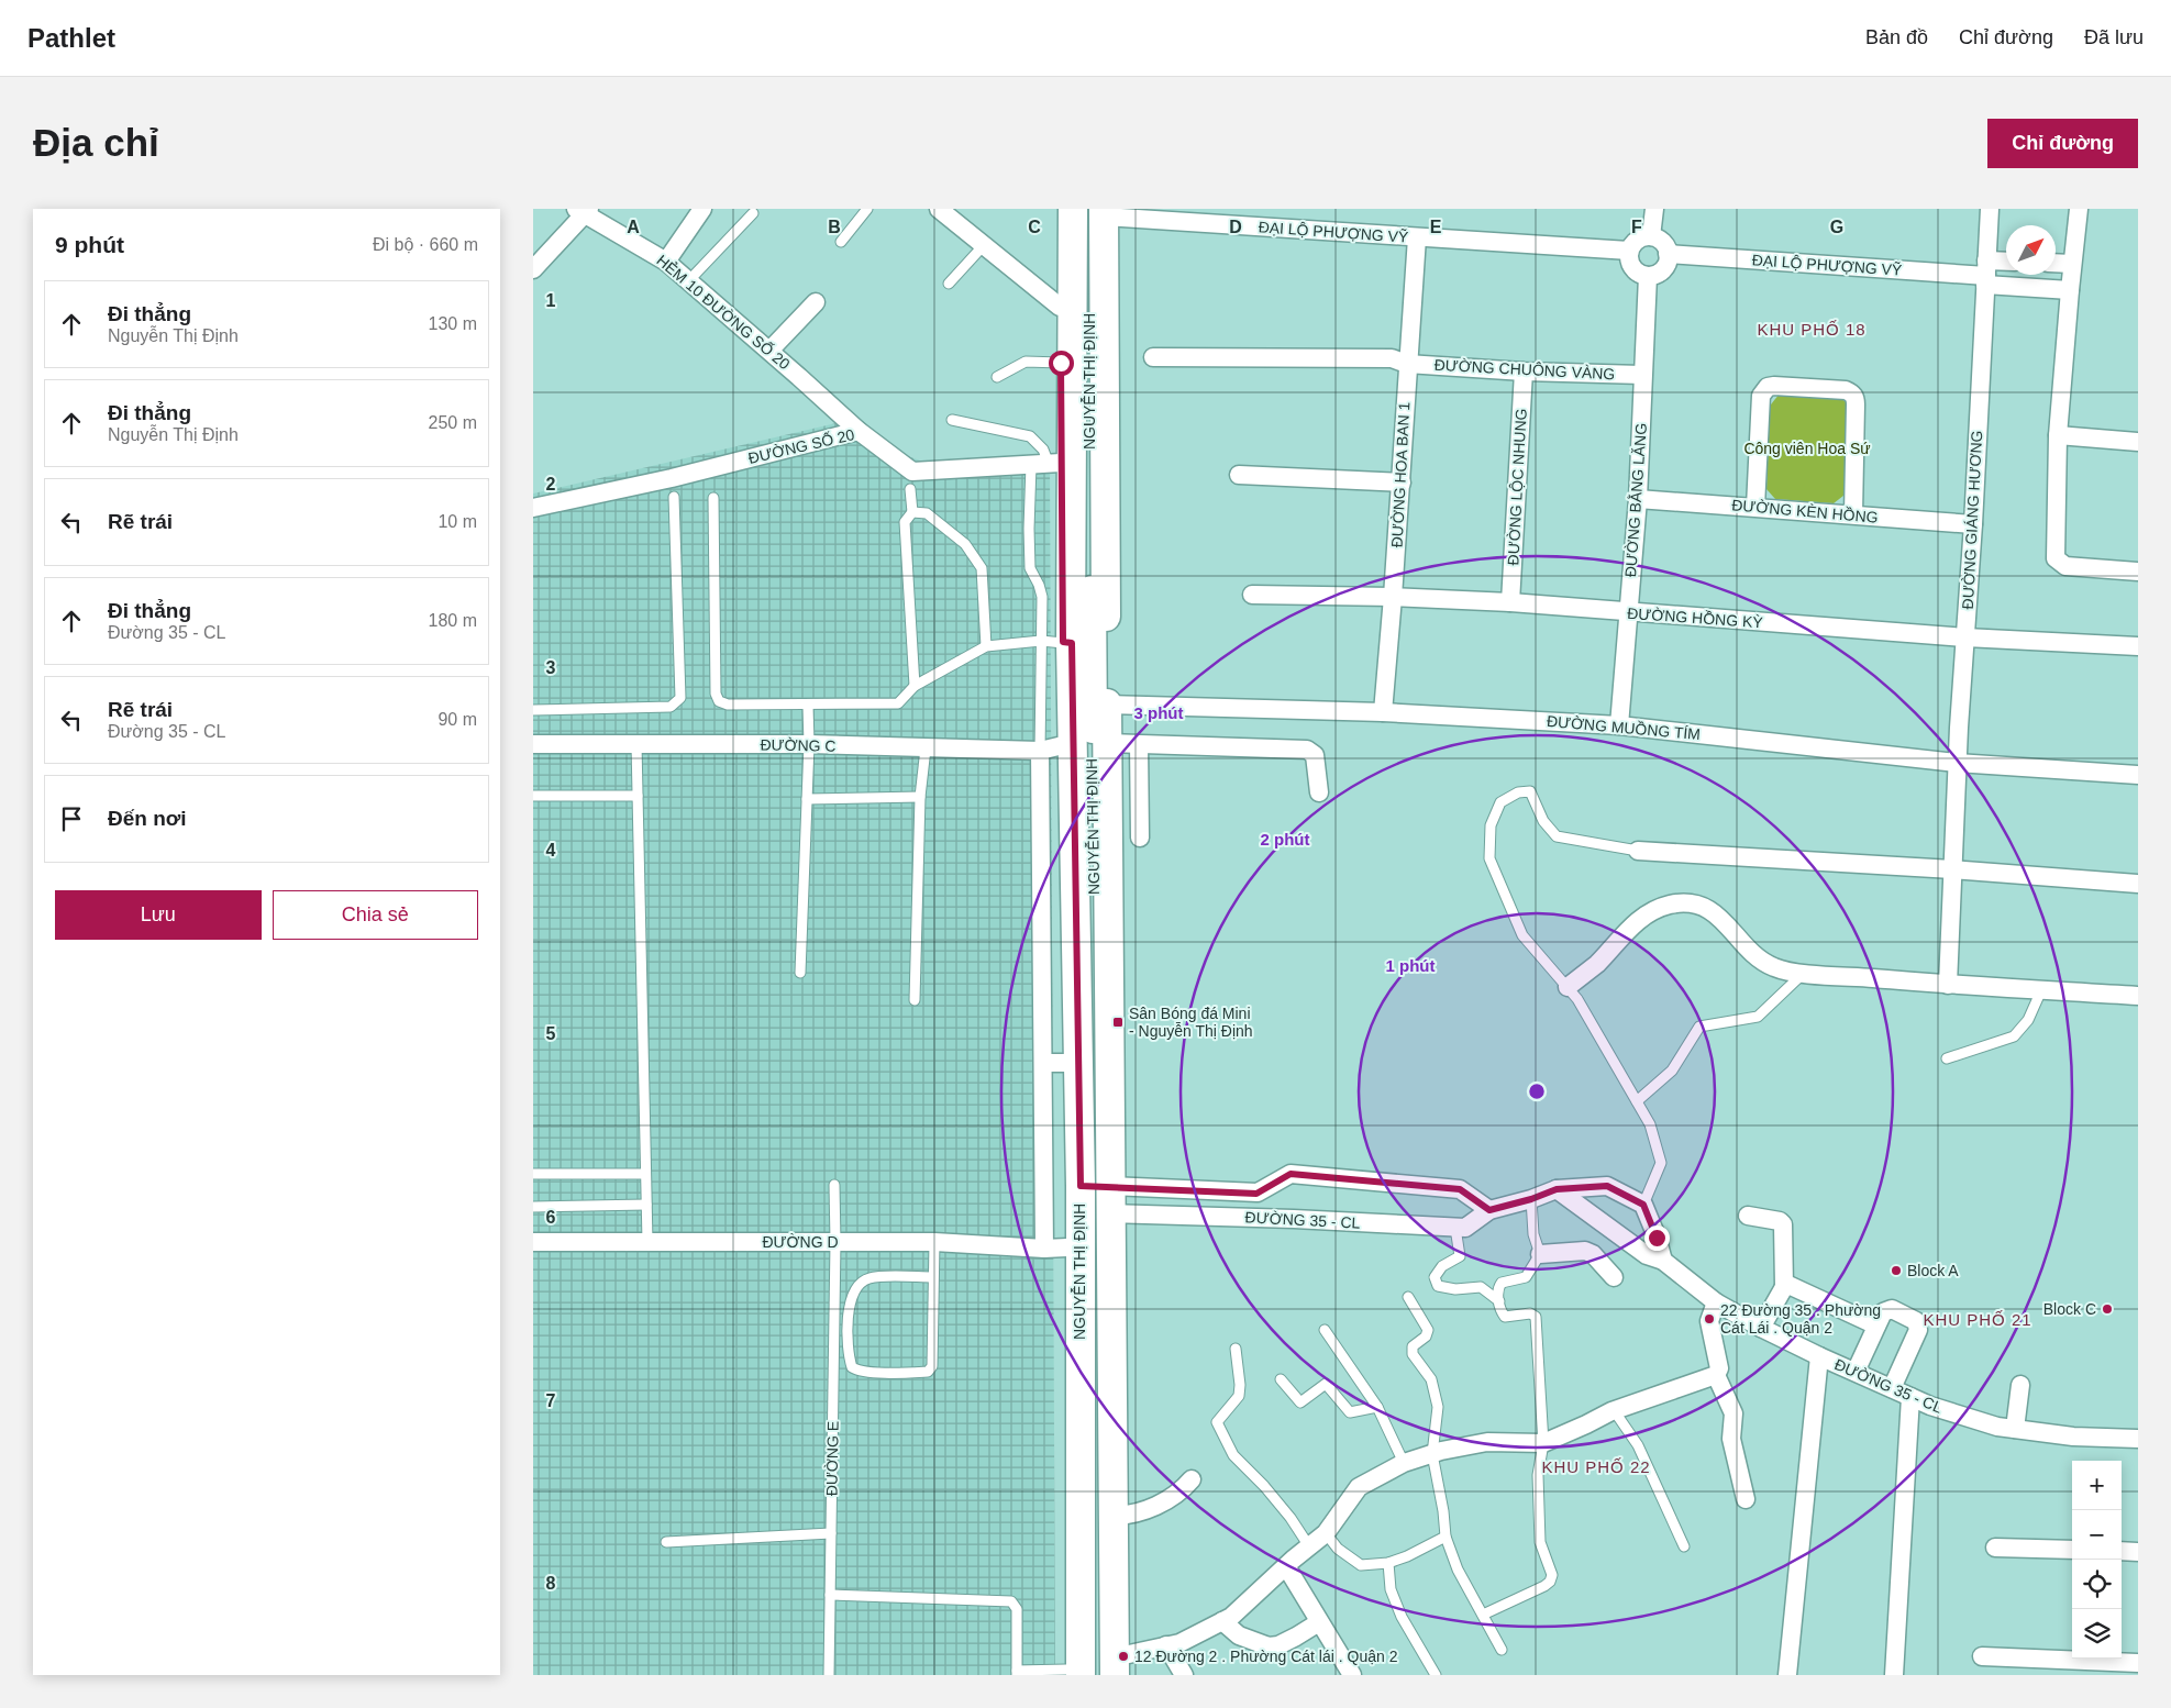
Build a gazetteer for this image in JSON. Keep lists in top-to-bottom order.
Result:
{
  "streets": {
    "main road": ["NGUYỄN THỊ ĐỊNH"],
    "street": [
      "ĐẠI LỘ PHƯỢNG VỸ",
      "HẺM 10 ĐƯỜNG SỐ 20",
      "ĐƯỜNG CHUÔNG VÀNG",
      "ĐƯỜNG SỐ 20",
      "ĐƯỜNG HOA BAN 1",
      "ĐƯỜNG LỘC NHUNG",
      "ĐƯỜNG BẰNG LĂNG",
      "ĐƯỜNG KÈN HỒNG",
      "ĐƯỜNG GIÁNG HƯƠNG",
      "ĐƯỜNG HỒNG KỲ",
      "ĐƯỜNG MUỒNG TÍM",
      "ĐƯỜNG C",
      "ĐƯỜNG 35 - CL",
      "ĐƯỜNG D"
    ],
    "lane": ["ĐƯỜNG E"]
  },
  "crossings": [
    ["ĐẠI LỘ PHƯỢNG VỸ", "NGUYỄN THỊ ĐỊNH"],
    ["ĐẠI LỘ PHƯỢNG VỸ", "ĐƯỜNG HOA BAN 1"],
    ["ĐẠI LỘ PHƯỢNG VỸ", "ĐƯỜNG BẰNG LĂNG"],
    ["ĐẠI LỘ PHƯỢNG VỸ", "ĐƯỜNG GIÁNG HƯƠNG"],
    ["HẺM 10 ĐƯỜNG SỐ 20", "ĐƯỜNG SỐ 20"],
    ["ĐƯỜNG CHUÔNG VÀNG", "ĐƯỜNG HOA BAN 1"],
    ["ĐƯỜNG CHUÔNG VÀNG", "ĐƯỜNG LỘC NHUNG"],
    ["ĐƯỜNG CHUÔNG VÀNG", "ĐƯỜNG BẰNG LĂNG"],
    ["NGUYỄN THỊ ĐỊNH", "ĐƯỜNG SỐ 20"],
    ["NGUYỄN THỊ ĐỊNH", "ĐƯỜNG MUỒNG TÍM"],
    ["NGUYỄN THỊ ĐỊNH", "ĐƯỜNG C"],
    ["NGUYỄN THỊ ĐỊNH", "ĐƯỜNG 35 - CL"],
    ["NGUYỄN THỊ ĐỊNH", "ĐƯỜNG D"],
    ["ĐƯỜNG HOA BAN 1", "ĐƯỜNG HỒNG KỲ"],
    ["ĐƯỜNG HOA BAN 1", "ĐƯỜNG MUỒNG TÍM"],
    ["ĐƯỜNG LỘC NHUNG", "ĐƯỜNG HỒNG KỲ"],
    ["ĐƯỜNG BẰNG LĂNG", "ĐƯỜNG KÈN HỒNG"],
    ["ĐƯỜNG BẰNG LĂNG", "ĐƯỜNG HỒNG KỲ"],
    ["ĐƯỜNG BẰNG LĂNG", "ĐƯỜNG MUỒNG TÍM"],
    ["ĐƯỜNG KÈN HỒNG", "ĐƯỜNG GIÁNG HƯƠNG"],
    ["ĐƯỜNG GIÁNG HƯƠNG", "ĐƯỜNG HỒNG KỲ"],
    ["ĐƯỜNG GIÁNG HƯƠNG", "ĐƯỜNG MUỒNG TÍM"],
    ["ĐƯỜNG D", "ĐƯỜNG E"]
  ],
  "districts": ["KHU PHỐ 18", "KHU PHỐ 21", "KHU PHỐ 22"],
  "parks": ["Công viên Hoa Sứ"],
  "places": {
    "transit": ["Sân Bóng đá Mini - Nguyễn Thị Định"],
    "other": [
      "Block A",
      "Block C",
      "22 Đường 35 . Phường Cát Lái . Quận 2",
      "12 Đường 2 . Phường Cát lái . Quận 2"
    ]
  },
  "north": "top right",
  "page": {
    "header": "Pathlet",
    "nav": ["Bản đồ", "Chỉ đường", "Đã lưu"],
    "buttons": [
      "Chỉ đường",
      ["Lưu", "Chia sẻ"]
    ],
    "title": "Địa chỉ",
    "heading": ["9 phút", "Đi bộ · 660 m"],
    "list": [
      ["Đi thẳng", "Nguyễn Thị Định", "130 m"],
      ["Đi thẳng", "Nguyễn Thị Định", "250 m"],
      ["Rẽ trái", "10 m"],
      ["Đi thẳng", "Đường 35 - CL", "180 m"],
      ["Rẽ trái", "Đường 35 - CL", "90 m"],
      "Đến nơi"
    ],
    "map_buttons": ["+", "−"]
  },
  "grid": {
    "columns": [
      "A",
      "B",
      "C",
      "D",
      "E",
      "F",
      "G"
    ],
    "rows": [
      "1",
      "2",
      "3",
      "4",
      "5",
      "6",
      "7",
      "8"
    ]
  },
  "rings": ["3 phút", "2 phút", "1 phút"]
}
